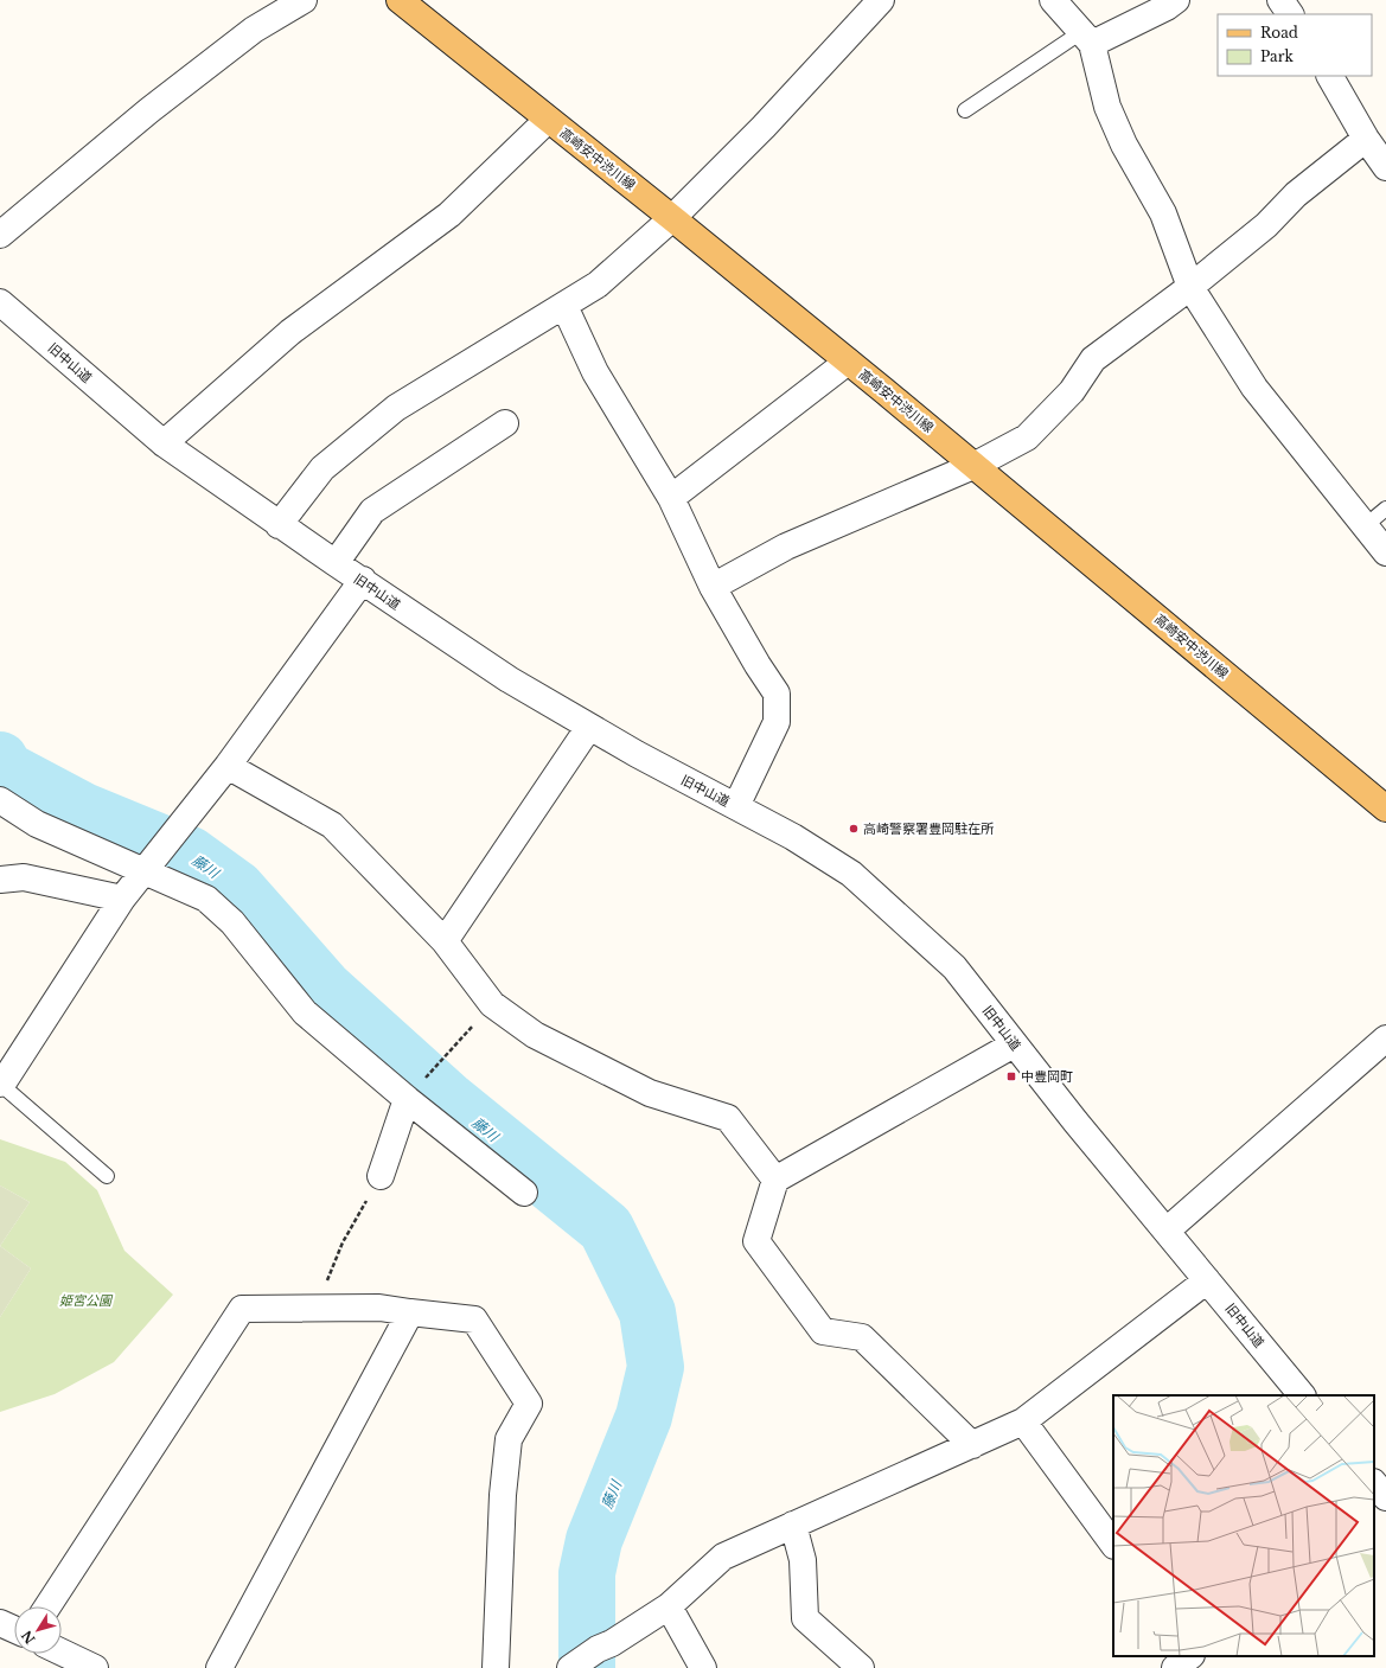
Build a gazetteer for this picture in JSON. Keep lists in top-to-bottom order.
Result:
{
  "streets": {
    "main road": ["高崎安中渋川線"],
    "street": ["旧中山道"]
  },
  "water": ["藤川"],
  "parks": ["姫宮公園"],
  "places": {
    "other": ["高崎警察署豊岡駐在所"],
    "transit": ["中豊岡町"]
  },
  "legend": ["Road", "Park"],
  "north": "bottom left"
}
